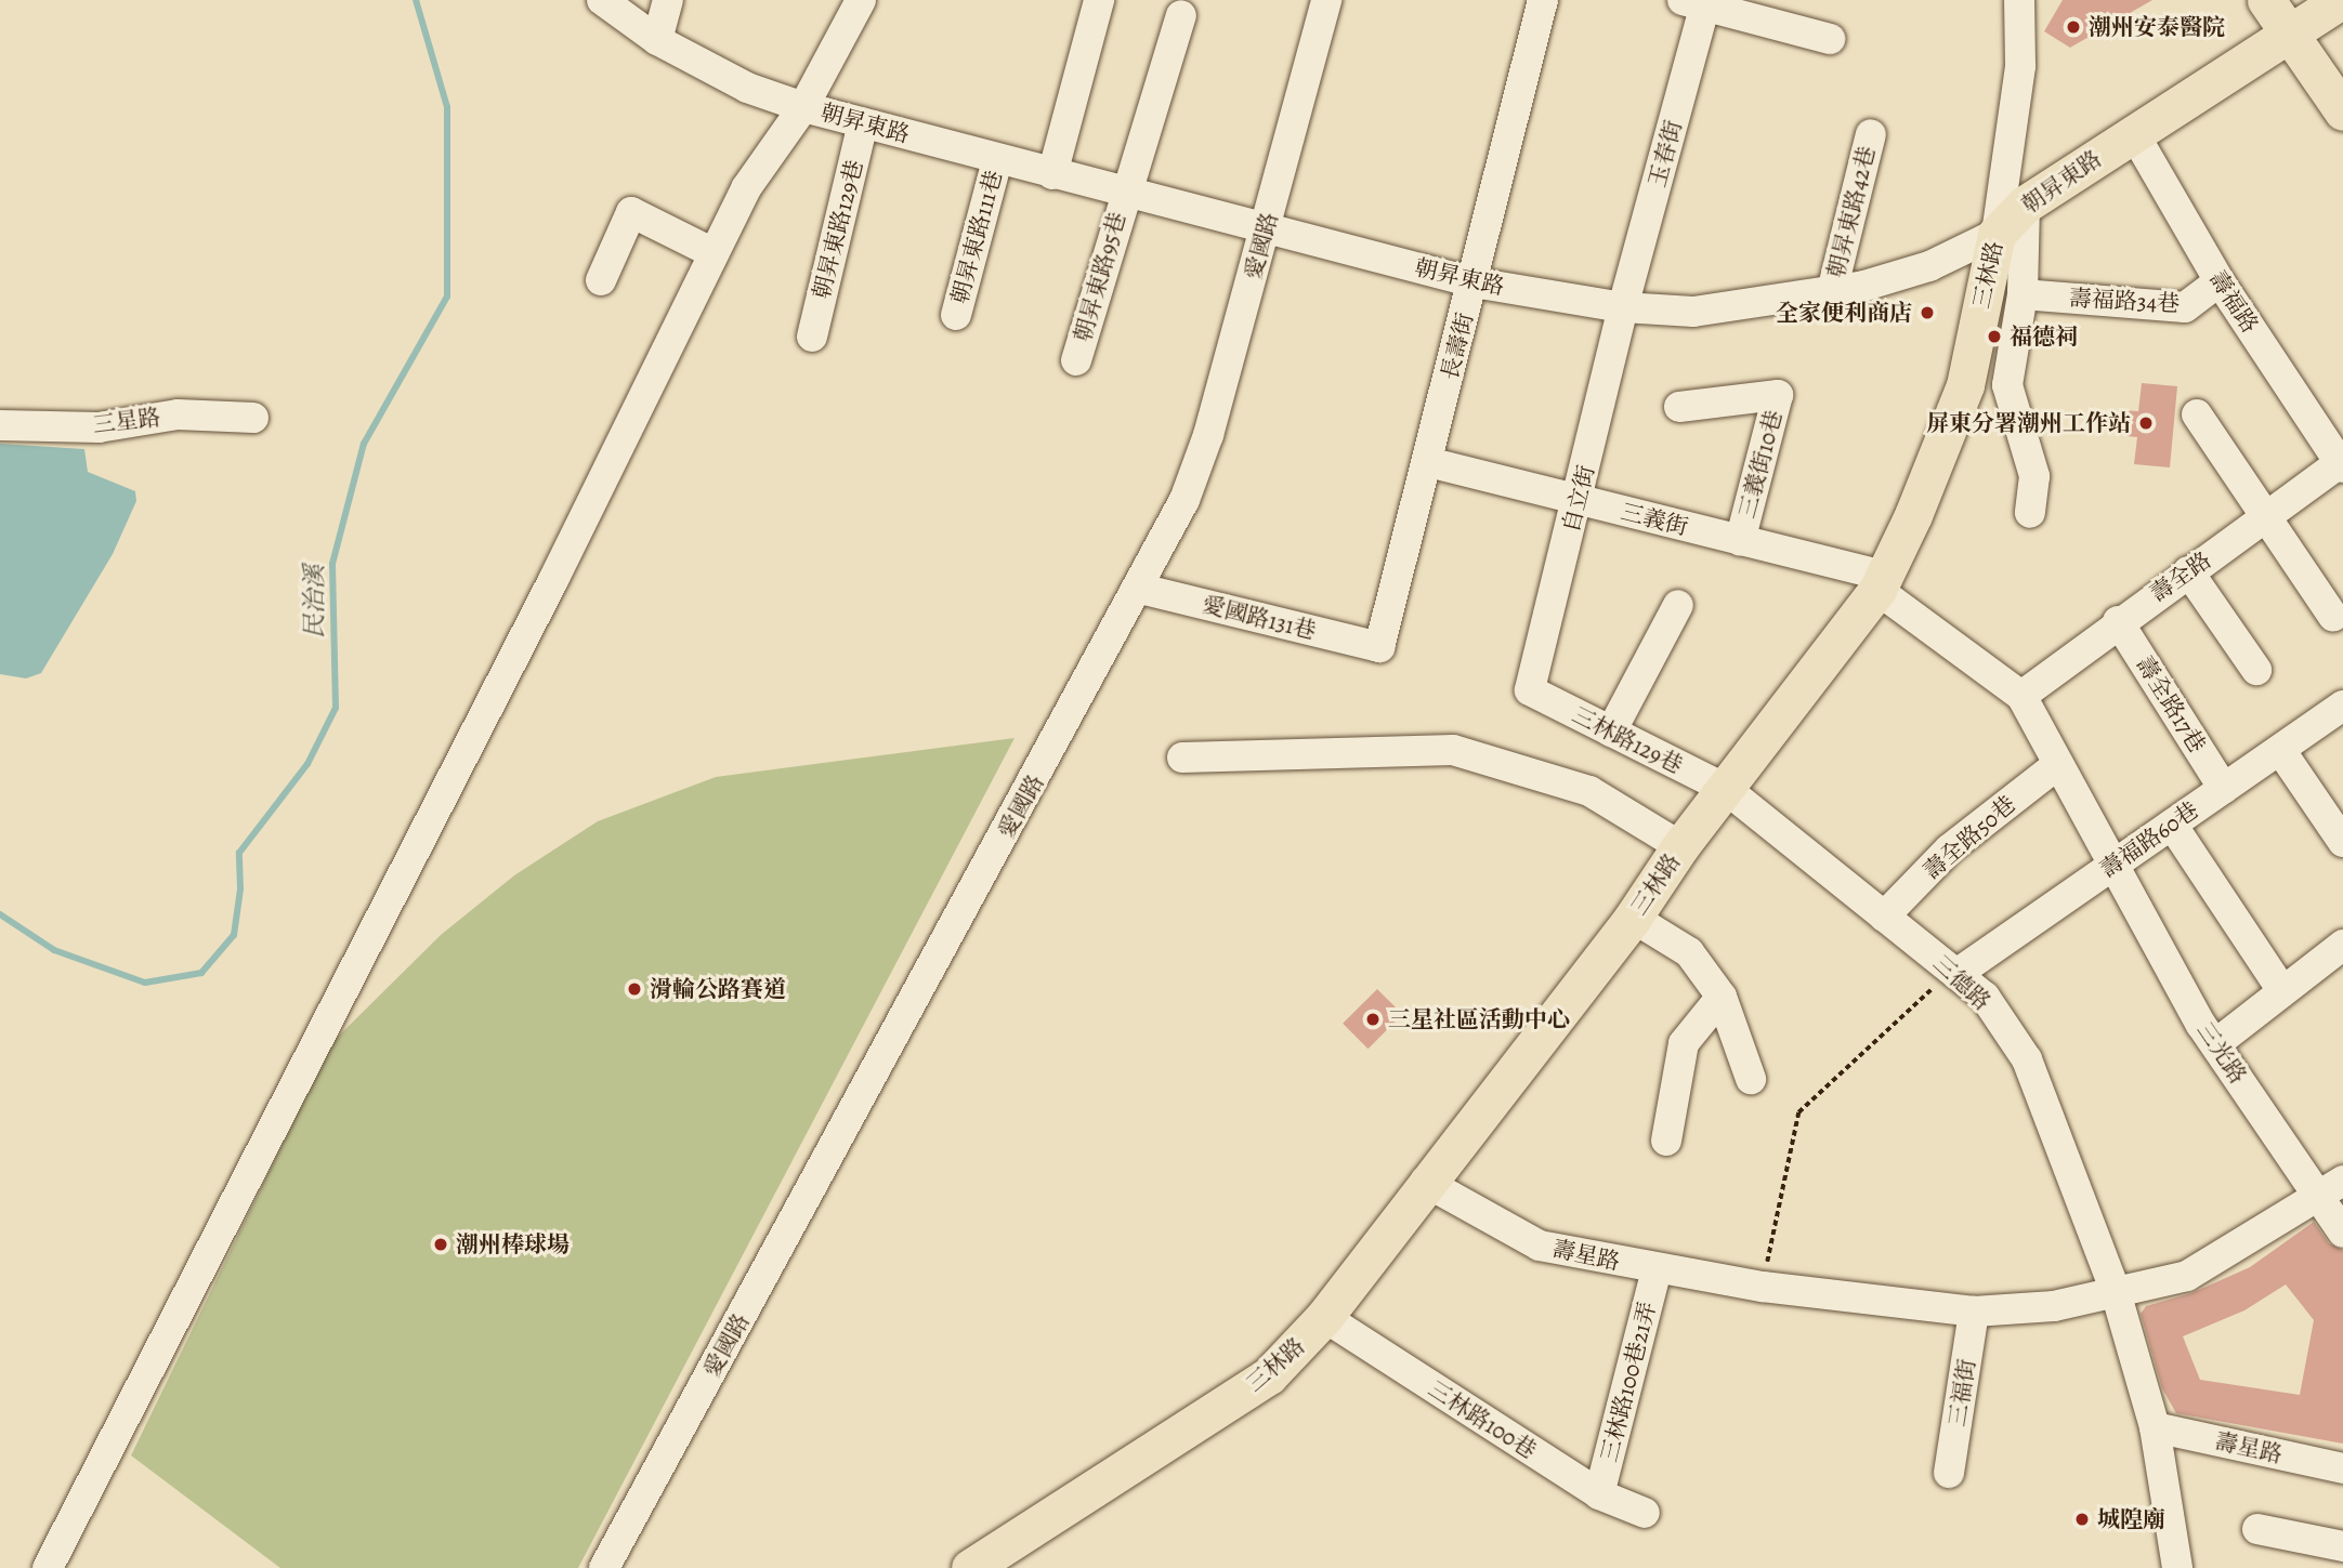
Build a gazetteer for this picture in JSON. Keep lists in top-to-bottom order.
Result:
{
  "streets": {
    "main road": ["朝昇東路", "三林路"],
    "street": [
      "玉春街",
      "朝昇東路42巷",
      "朝昇東路129巷",
      "朝昇東路111巷",
      "愛國路",
      "朝昇東路95巷",
      "壽福路34巷",
      "壽福路",
      "長壽街",
      "三星路",
      "三義街10巷",
      "自立街",
      "三義街",
      "壽全路",
      "愛國路131巷",
      "壽全路17巷",
      "三林路129巷",
      "壽全路50巷",
      "壽福路60巷",
      "三德路",
      "三光路",
      "壽星路",
      "三林路100巷21弄",
      "三福街",
      "三林路100巷"
    ]
  },
  "crossings": [
    ["朝昇東路", "玉春街"],
    ["朝昇東路", "朝昇東路42巷"],
    ["朝昇東路", "朝昇東路129巷"],
    ["朝昇東路", "朝昇東路111巷"],
    ["朝昇東路", "愛國路"],
    ["朝昇東路", "三林路"],
    ["朝昇東路", "朝昇東路95巷"],
    ["朝昇東路", "壽福路"],
    ["朝昇東路", "長壽街"],
    ["朝昇東路", "自立街"],
    ["玉春街", "自立街"],
    ["愛國路", "愛國路131巷"],
    ["三林路", "三義街"],
    ["三林路", "三林路129巷"],
    ["三林路", "三德路"],
    ["三林路", "壽星路"],
    ["三林路", "三林路100巷"],
    ["壽福路34巷", "壽福路"],
    ["壽福路", "壽全路"],
    ["長壽街", "三義街"],
    ["長壽街", "愛國路131巷"],
    ["三義街10巷", "三義街"],
    ["自立街", "三義街"],
    ["自立街", "三林路129巷"],
    ["壽全路", "壽全路17巷"],
    ["壽全路17巷", "壽福路60巷"],
    ["三林路129巷", "三德路"],
    ["壽全路50巷", "三德路"],
    ["壽福路60巷", "三德路"],
    ["壽福路60巷", "三光路"],
    ["壽星路", "三林路100巷21弄"],
    ["三林路100巷21弄", "三林路100巷"]
  ],
  "water": ["民治溪"],
  "places": [
    "潮州安泰醫院",
    "全家便利商店",
    "福德祠",
    "屏東分署潮州工作站",
    "滑輪公路賽道",
    "三星社區活動中心",
    "潮州棒球場",
    "城隍廟"
  ]
}
